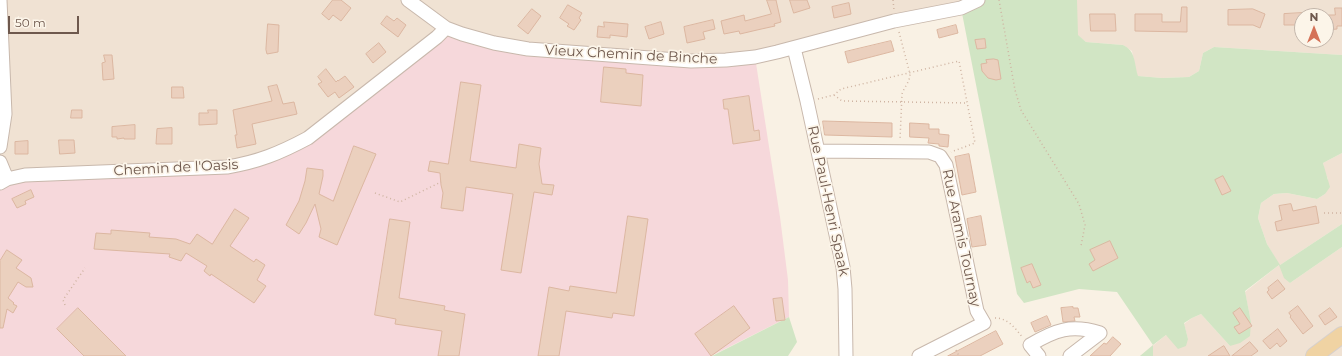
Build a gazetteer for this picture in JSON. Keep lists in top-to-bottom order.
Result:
{
  "streets": {
    "street": [
      "Vieux Chemin de Binche",
      "Chemin de l'Oasis",
      "Rue Paul-Henri Spaak",
      "Rue Aramis Tournay"
    ]
  },
  "crossings": [
    ["Vieux Chemin de Binche", "Chemin de l'Oasis"],
    ["Vieux Chemin de Binche", "Rue Paul-Henri Spaak"],
    ["Rue Paul-Henri Spaak", "Rue Aramis Tournay"]
  ],
  "scale_bar": "50 m",
  "north": "top"
}
